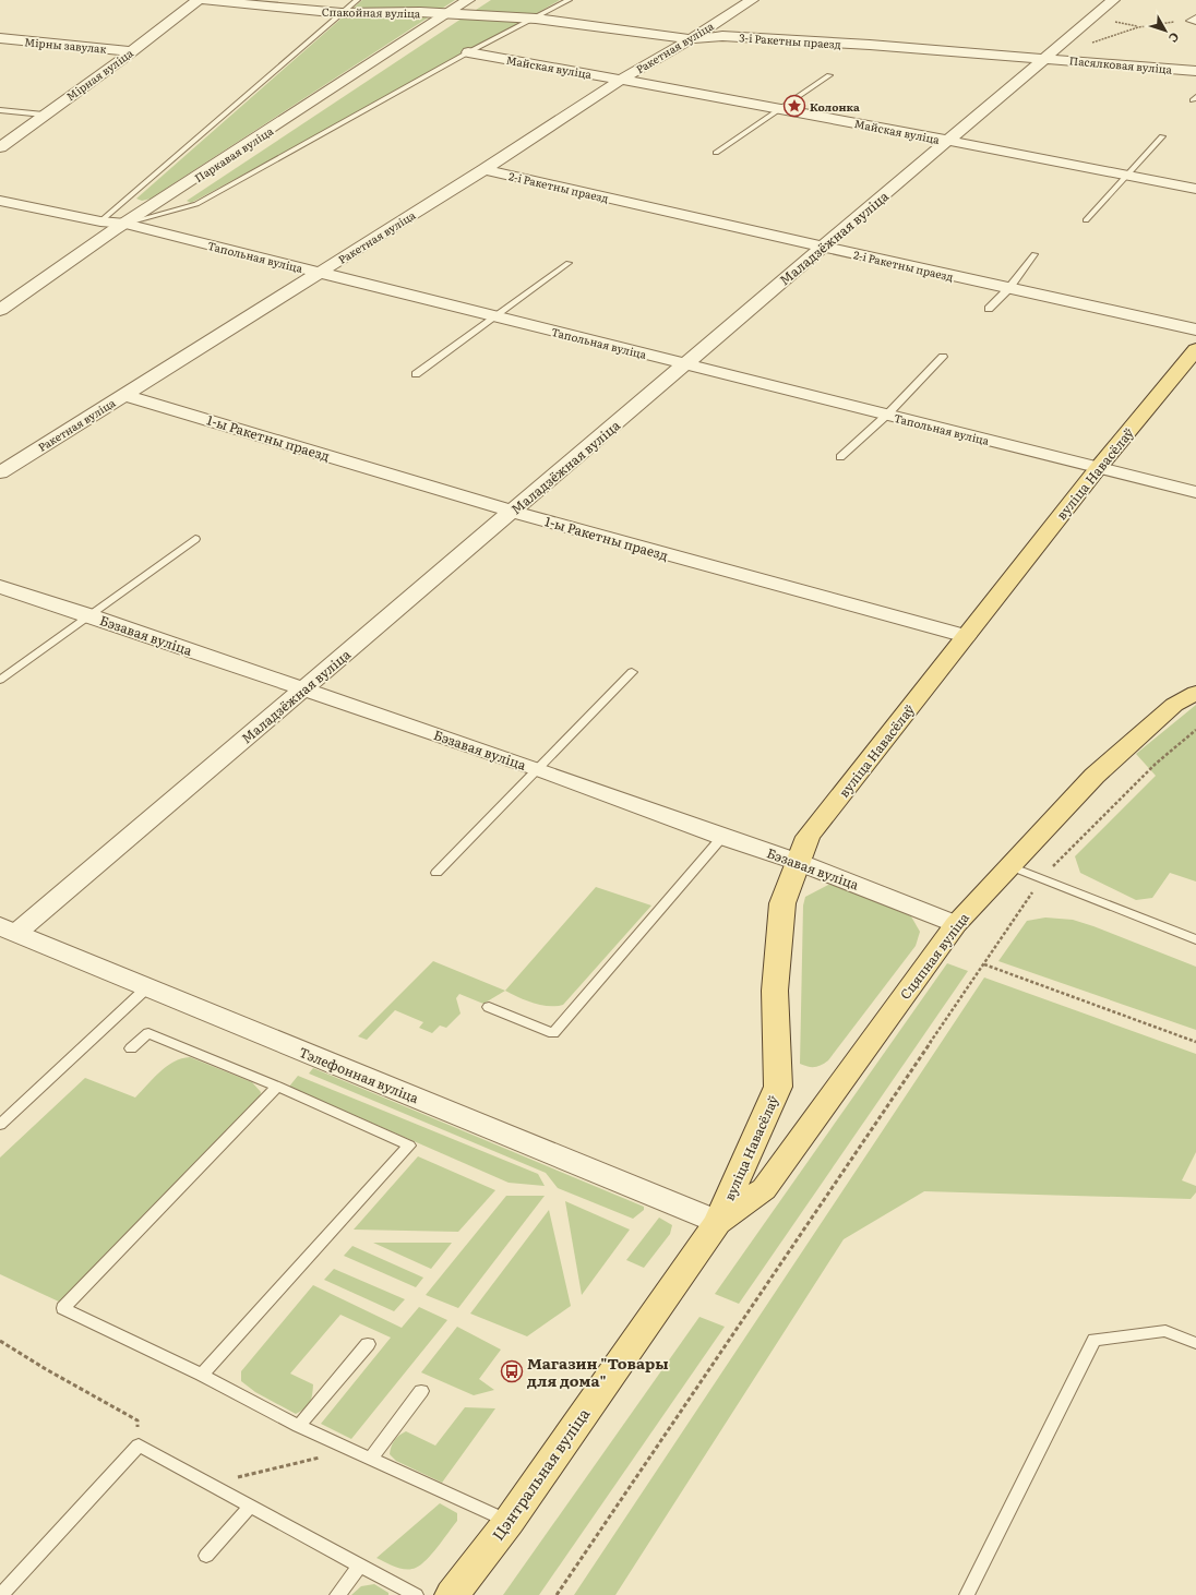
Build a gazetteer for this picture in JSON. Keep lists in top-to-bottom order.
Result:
{
  "streets": {
    "main road": ["вуліца Навасёлаў", "Сцяпная вуліца", "Цэнтральная вуліца"],
    "street": [
      "Спакойная вуліца",
      "3-і Ракетны праезд",
      "Мірны завулак",
      "Ракетная вуліца",
      "Пасялковая вуліца",
      "Майская вуліца",
      "Мірная вуліца",
      "Паркавая вуліца",
      "2-і Ракетны праезд",
      "Маладзёжная вуліца",
      "Тапольная вуліца",
      "1-ы Ракетны праезд",
      "Бэзавая вуліца",
      "Тэлефонная вуліца"
    ]
  },
  "crossings": [
    ["Спакойная вуліца", "3-і Ракетны праезд"],
    ["Спакойная вуліца", "Паркавая вуліца"],
    ["3-і Ракетны праезд", "Ракетная вуліца"],
    ["3-і Ракетны праезд", "Пасялковая вуліца"],
    ["3-і Ракетны праезд", "Маладзёжная вуліца"],
    ["Мірны завулак", "Мірная вуліца"],
    ["Ракетная вуліца", "Майская вуліца"],
    ["Ракетная вуліца", "2-і Ракетны праезд"],
    ["Ракетная вуліца", "Тапольная вуліца"],
    ["Ракетная вуліца", "1-ы Ракетны праезд"],
    ["Пасялковая вуліца", "Маладзёжная вуліца"],
    ["Майская вуліца", "Маладзёжная вуліца"],
    ["Паркавая вуліца", "Тапольная вуліца"],
    ["2-і Ракетны праезд", "Маладзёжная вуліца"],
    ["Маладзёжная вуліца", "Тапольная вуліца"],
    ["Маладзёжная вуліца", "1-ы Ракетны праезд"],
    ["Маладзёжная вуліца", "Бэзавая вуліца"],
    ["Маладзёжная вуліца", "Тэлефонная вуліца"],
    ["Тапольная вуліца", "вуліца Навасёлаў"],
    ["1-ы Ракетны праезд", "вуліца Навасёлаў"],
    ["вуліца Навасёлаў", "Бэзавая вуліца"],
    ["вуліца Навасёлаў", "Сцяпная вуліца"],
    ["вуліца Навасёлаў", "Тэлефонная вуліца"],
    ["вуліца Навасёлаў", "Цэнтральная вуліца"],
    ["Бэзавая вуліца", "Сцяпная вуліца"],
    ["Сцяпная вуліца", "Тэлефонная вуліца"],
    ["Сцяпная вуліца", "Цэнтральная вуліца"],
    ["Тэлефонная вуліца", "Цэнтральная вуліца"]
  ],
  "places": {
    "place": ["Колонка"],
    "bus stop": ["Магазин \"Товары для дома\""]
  },
  "north": "bottom right"
}
